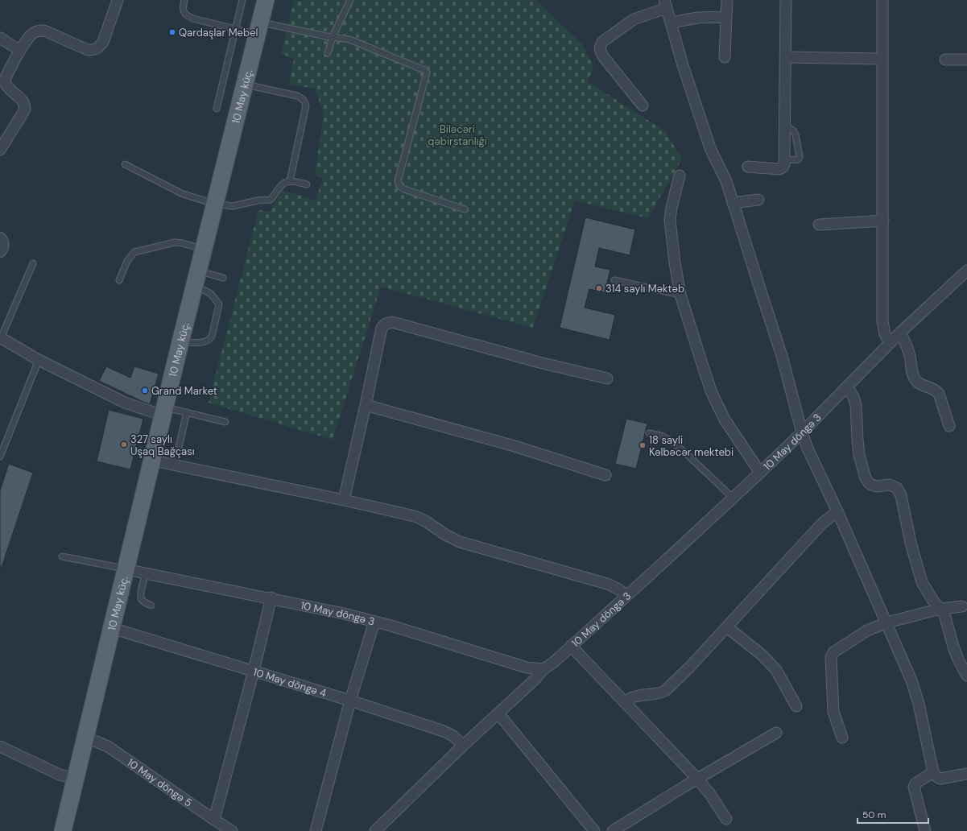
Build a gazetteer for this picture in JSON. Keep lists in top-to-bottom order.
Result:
{
  "streets": {
    "main road": ["10 May küç."],
    "street": ["10 May döngə 3", "10 May döngə 4", "10 May döngə 5"]
  },
  "crossings": [
    ["10 May küç.", "10 May döngə 3"],
    ["10 May küç.", "10 May döngə 4"],
    ["10 May küç.", "10 May döngə 5"]
  ],
  "parks": ["Biləcəri qəbirstanlığı"],
  "places": [
    "Qardaşlar Mebel",
    "314 saylı Məktəb",
    "Grand Market",
    "327 saylı Uşaq Bağçası",
    "18 sayli Kəlbəcər mektebi"
  ],
  "scale_bar": "50 m"
}
